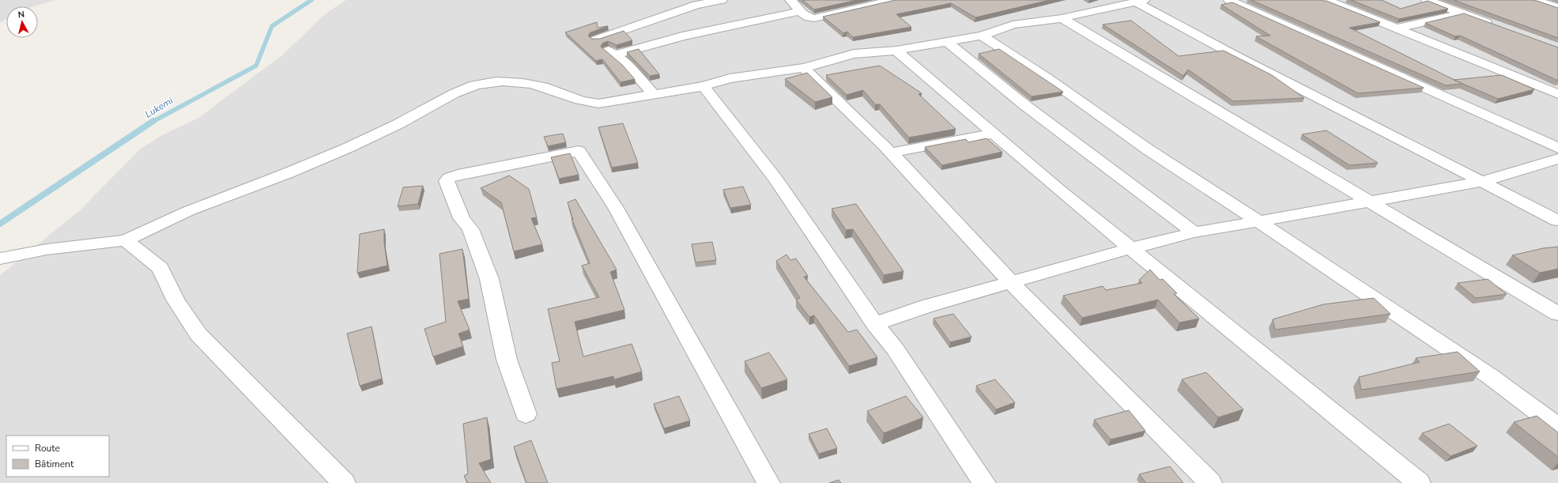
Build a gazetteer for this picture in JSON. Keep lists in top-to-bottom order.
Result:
{
  "water": ["Lukemi"],
  "legend": ["Route", "Bâtiment"],
  "north": "top"
}
